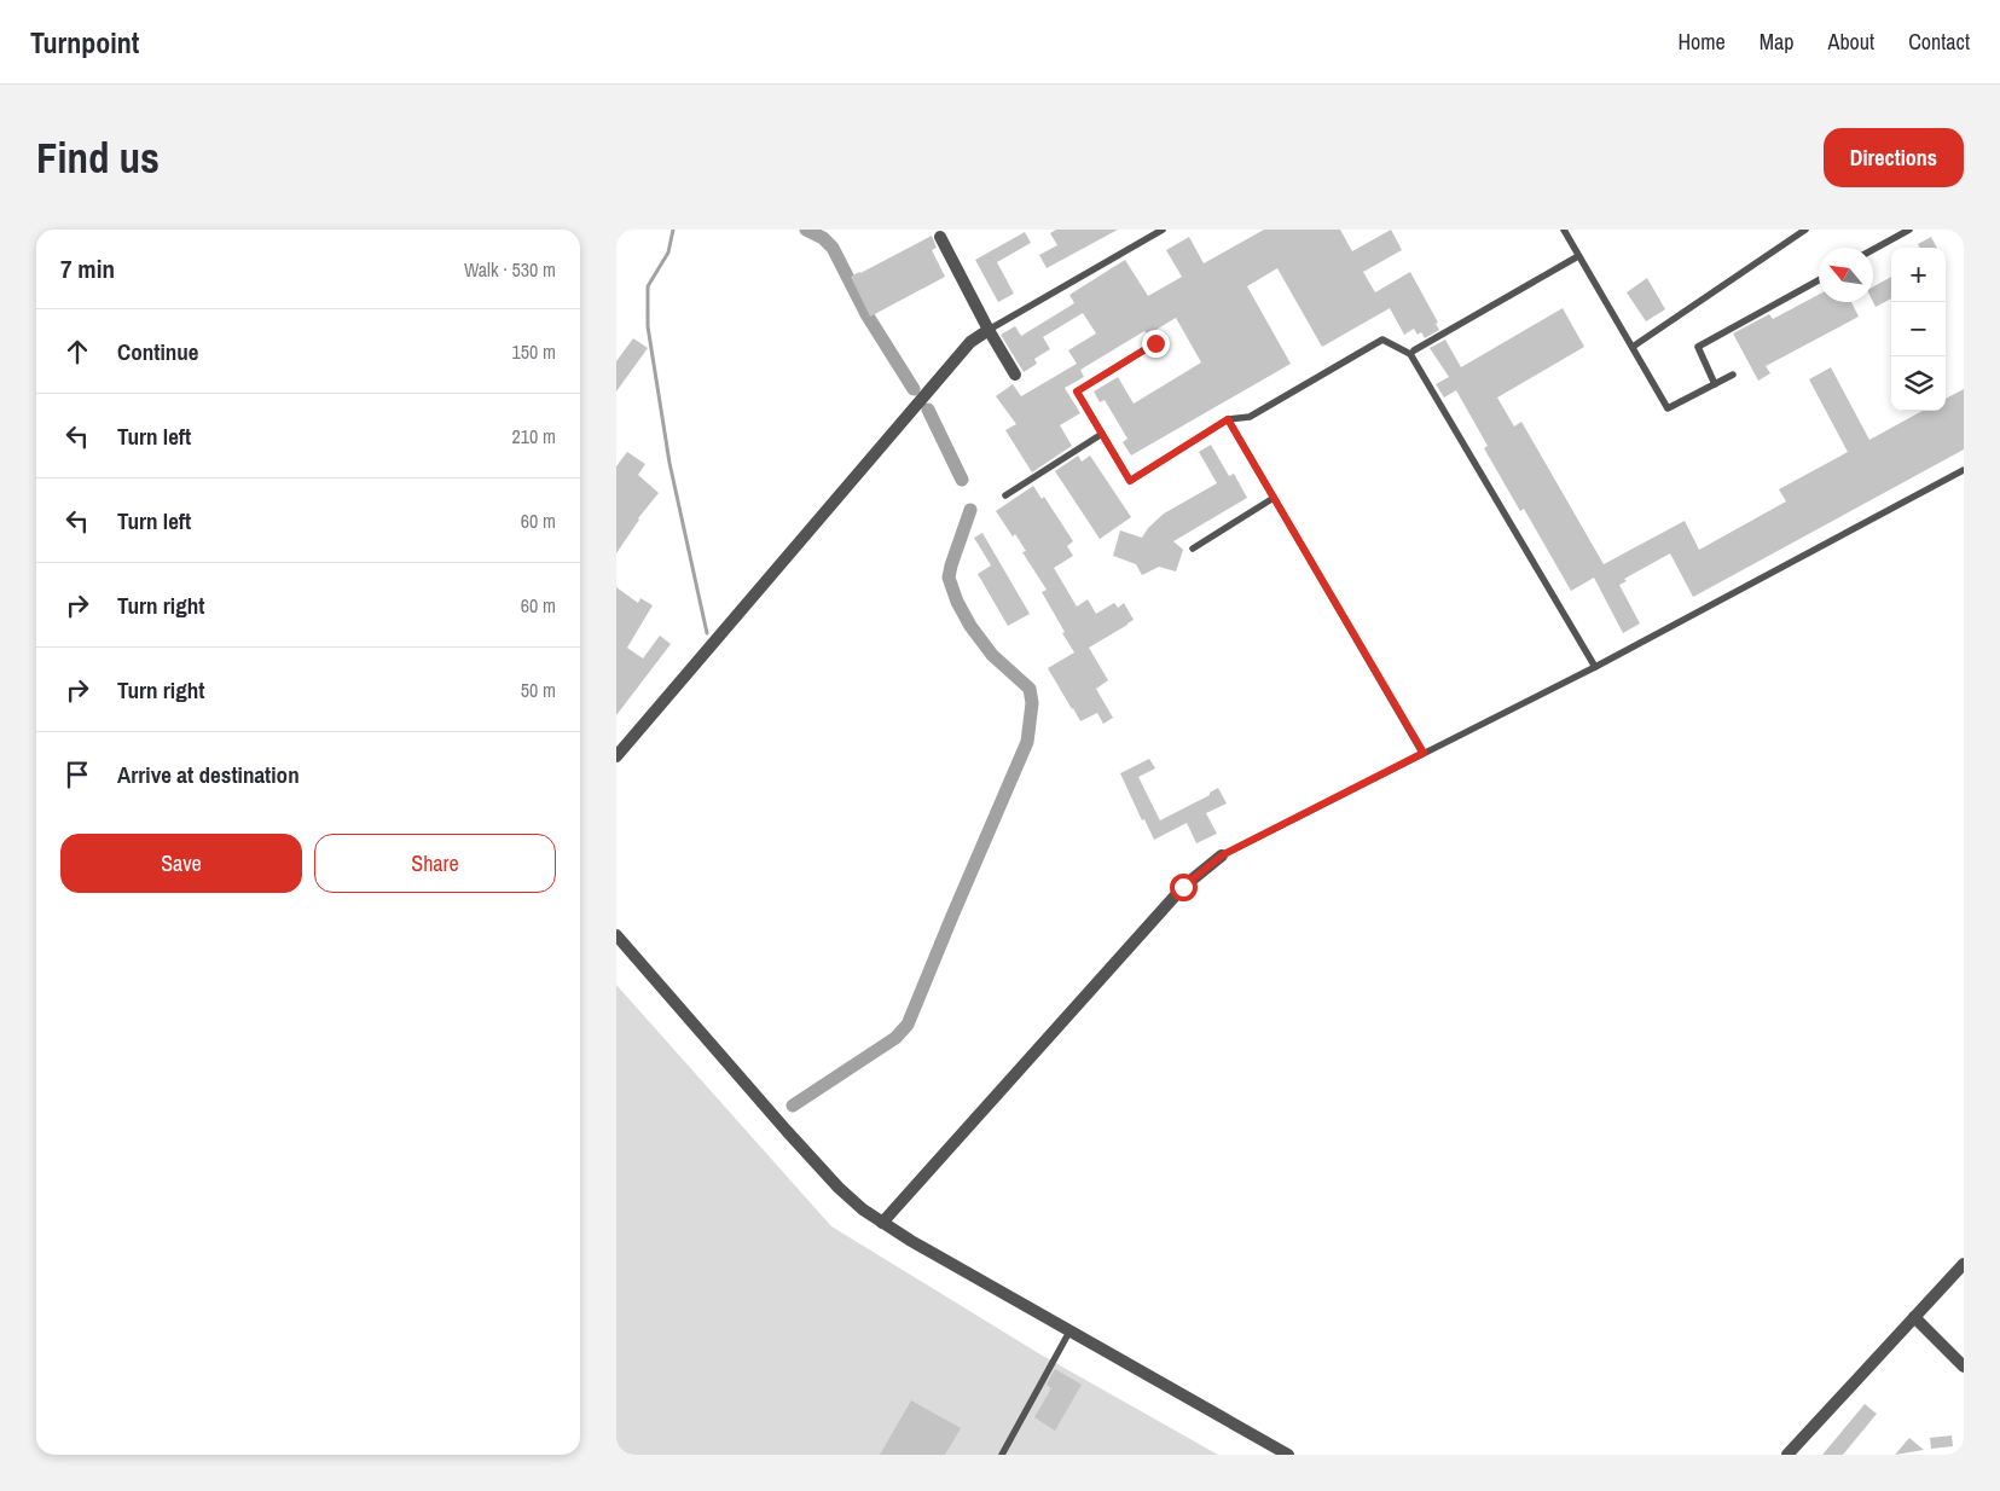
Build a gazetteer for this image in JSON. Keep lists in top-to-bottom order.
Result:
{
  "north": "top left",
  "page": {
    "header": "Turnpoint",
    "nav": [
      "Home",
      "Map",
      "About",
      "Contact"
    ],
    "buttons": [
      "Directions",
      ["Save", "Share"]
    ],
    "title": "Find us",
    "heading": ["7 min", "Walk · 530 m"],
    "map_buttons": ["+", "−"],
    "list": [
      ["Continue", "150 m"],
      ["Turn left", "210 m"],
      ["Turn left", "60 m"],
      ["Turn right", "60 m"],
      ["Turn right", "50 m"],
      "Arrive at destination"
    ]
  }
}
